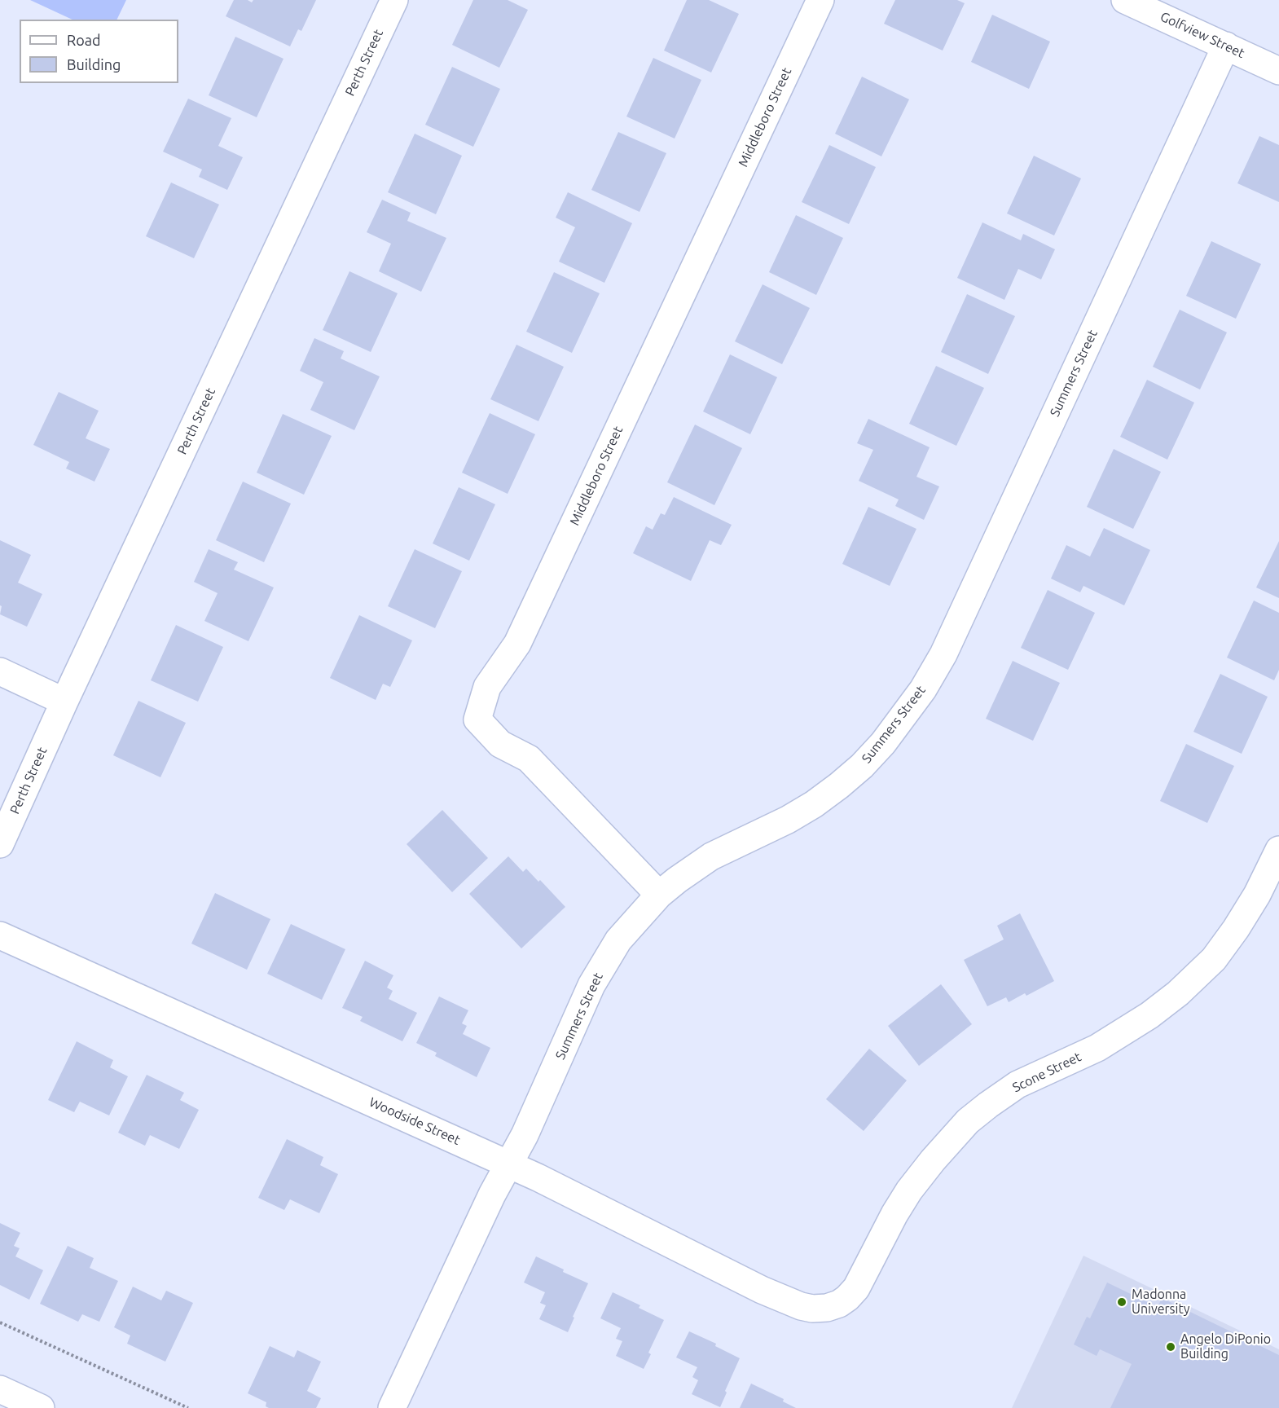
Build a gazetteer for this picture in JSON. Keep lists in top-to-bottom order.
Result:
{
  "streets": {
    "street": [
      "Golfview Street",
      "Perth Street",
      "Middleboro Street",
      "Summers Street",
      "Scone Street",
      "Woodside Street"
    ]
  },
  "crossings": [
    ["Golfview Street", "Summers Street"],
    ["Middleboro Street", "Summers Street"],
    ["Summers Street", "Woodside Street"],
    ["Scone Street", "Woodside Street"]
  ],
  "places": ["Madonna University", "Angelo DiPonio Building"],
  "legend": ["Road", "Building"]
}
